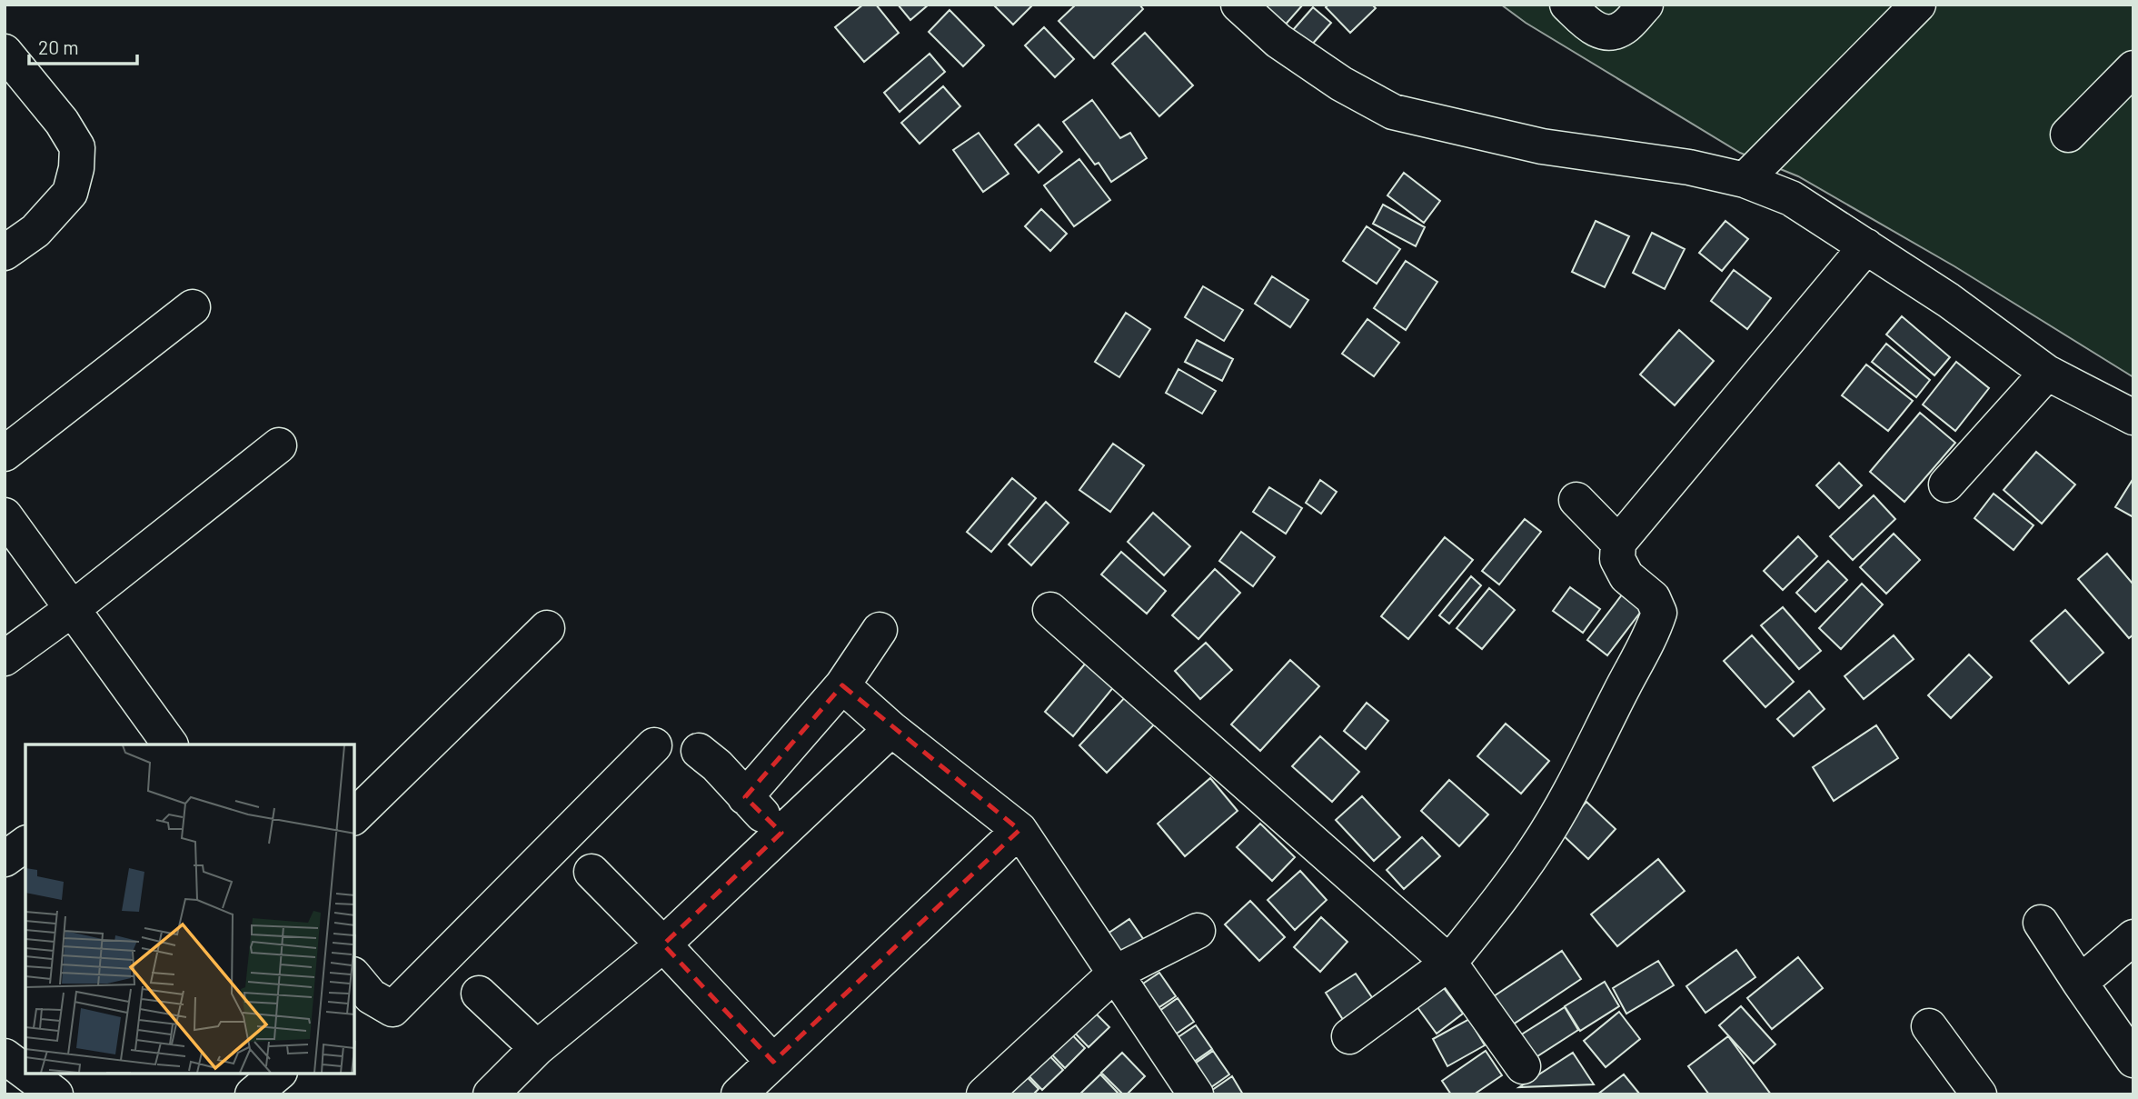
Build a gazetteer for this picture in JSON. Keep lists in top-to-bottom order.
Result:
{
  "scale_bar": "20 m"
}
